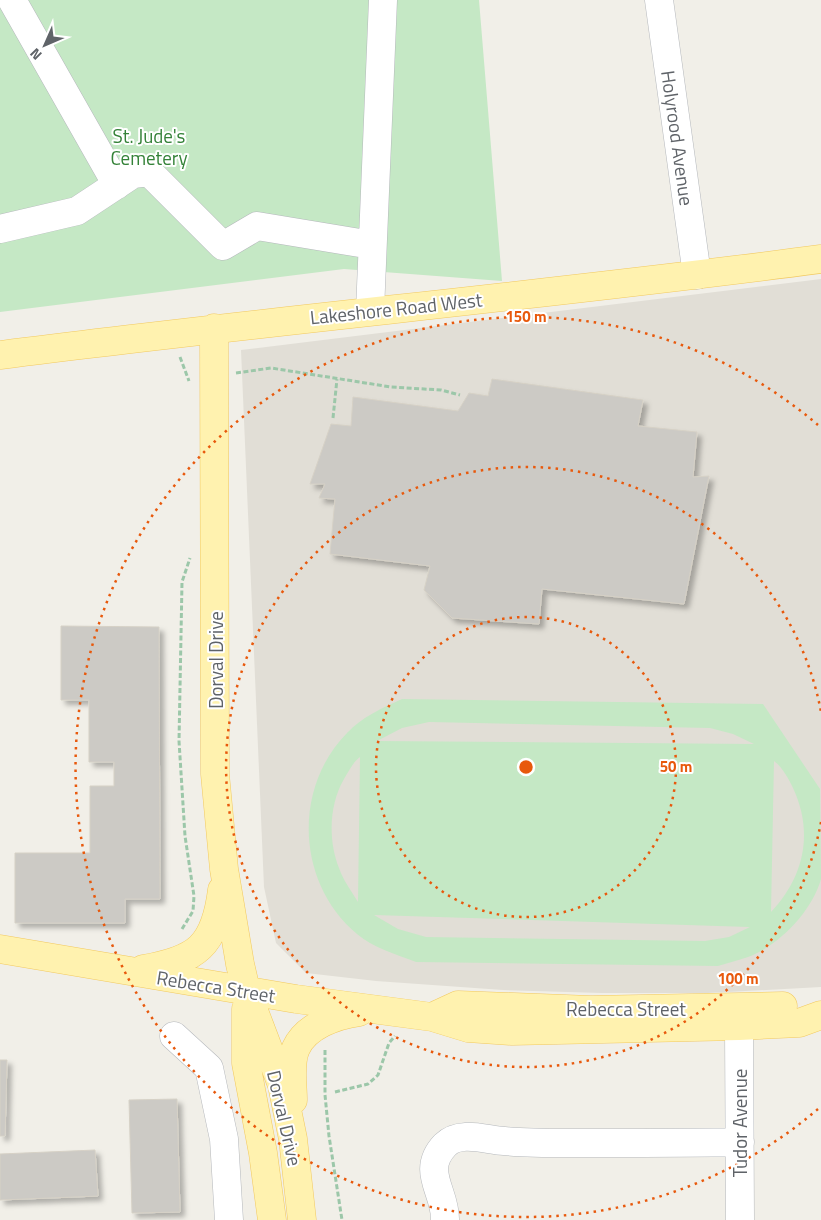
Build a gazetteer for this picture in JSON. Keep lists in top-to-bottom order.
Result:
{
  "streets": {
    "main road": ["Lakeshore Road West", "Dorval Drive", "Rebecca Street"],
    "street": ["Holyrood Avenue", "Tudor Avenue"]
  },
  "crossings": [
    ["Holyrood Avenue", "Lakeshore Road West"],
    ["Lakeshore Road West", "Dorval Drive"],
    ["Dorval Drive", "Rebecca Street"],
    ["Rebecca Street", "Tudor Avenue"]
  ],
  "parks": ["St. Jude's Cemetery"],
  "north": "bottom left",
  "rings": ["150 m", "50 m", "100 m"]
}
